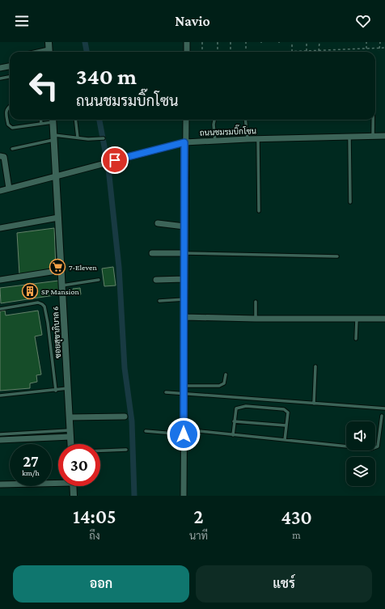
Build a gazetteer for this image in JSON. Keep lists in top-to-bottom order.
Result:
{
  "streets": {
    "street": ["ถนนชมรมบิ๊กโซน", "ซอยสุขาภิบาล 6"]
  },
  "crossings": [
    ["ถนนชมรมบิ๊กโซน", "ซอยสุขาภิบาล 6"]
  ],
  "places": {
    "supermarket": ["7-Eleven"],
    "building": ["SP Mansion"]
  },
  "page": {
    "header": "Navio",
    "turn": ["340 m", "ถนนชมรมบิ๊กโซน"],
    "speed": "27 km/h",
    "limit": "30",
    "eta": [
      "14:05",
      "ถึง",
      "2",
      "นาที",
      "430",
      "m"
    ],
    "buttons": ["ออก", "แชร์"]
  }
}
